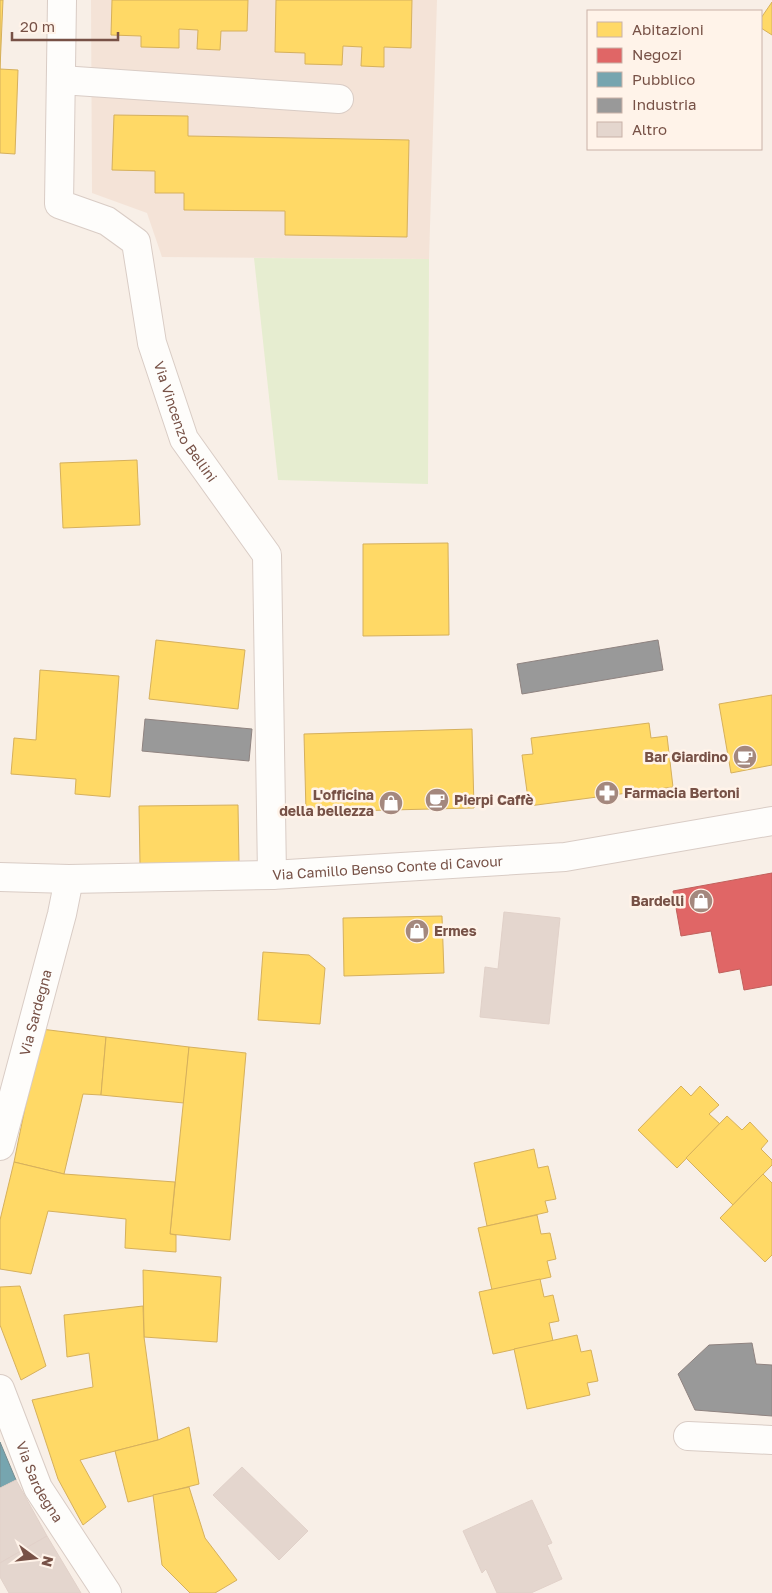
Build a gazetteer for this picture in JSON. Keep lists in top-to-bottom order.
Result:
{
  "streets": {
    "street": ["Via Vincenzo Bellini", "Via Camillo Benso Conte di Cavour", "Via Sardegna"]
  },
  "crossings": [
    ["Via Vincenzo Bellini", "Via Camillo Benso Conte di Cavour"],
    ["Via Camillo Benso Conte di Cavour", "Via Sardegna"]
  ],
  "places": {
    "cafe": ["Bar Giardino", "Pierpi Caffè"],
    "pharmacy": ["Farmacia Bertoni"],
    "shop": ["L'officina della bellezza", "Bardelli", "Ermes"]
  },
  "legend": [
    "Abitazioni",
    "Negozi",
    "Pubblico",
    "Industria",
    "Altro"
  ],
  "scale_bar": "20 m",
  "north": "right"
}
